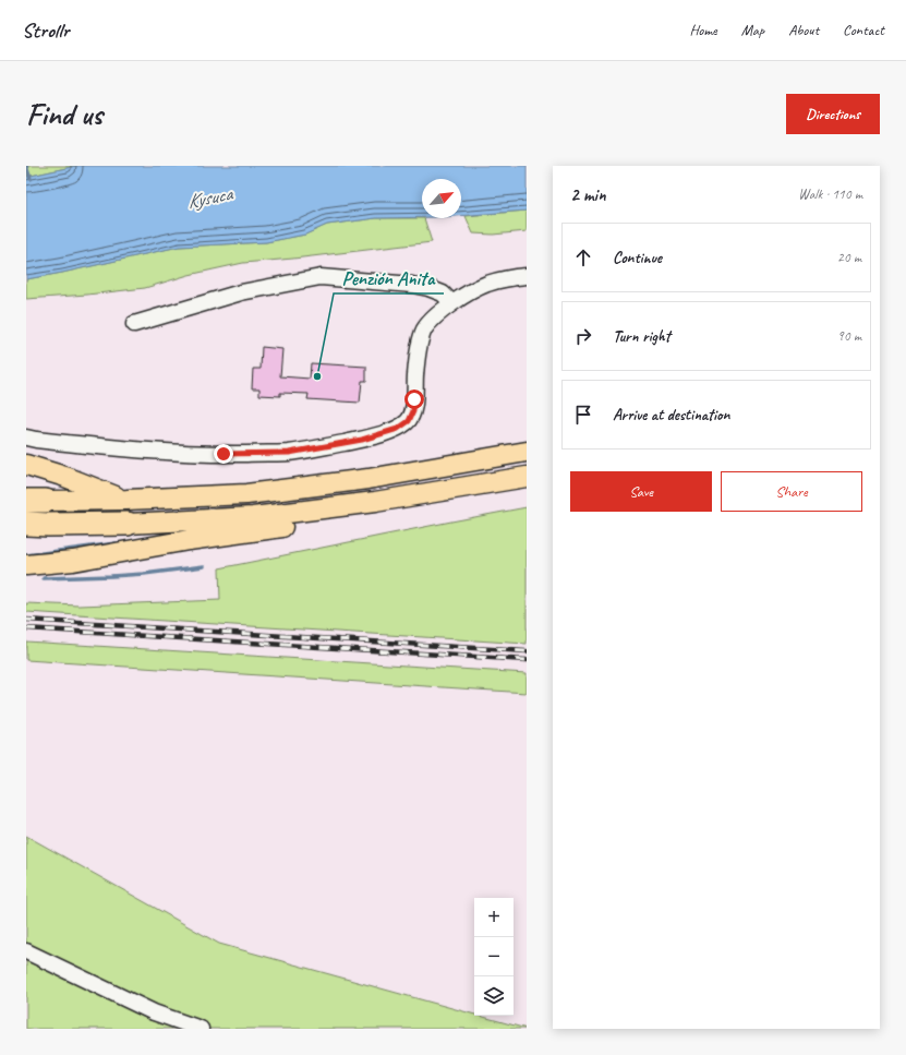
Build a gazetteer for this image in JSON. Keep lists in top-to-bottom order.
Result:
{
  "water": ["Kysuca"],
  "places": ["Penzión Anita"],
  "north": "top right",
  "page": {
    "header": "Strollr",
    "nav": [
      "Home",
      "Map",
      "About",
      "Contact"
    ],
    "buttons": [
      "Directions",
      ["Save", "Share"]
    ],
    "title": "Find us",
    "heading": ["2 min", "Walk · 110 m"],
    "list": [
      ["Continue", "20 m"],
      ["Turn right", "90 m"],
      "Arrive at destination"
    ],
    "map_buttons": ["+", "−"]
  }
}
